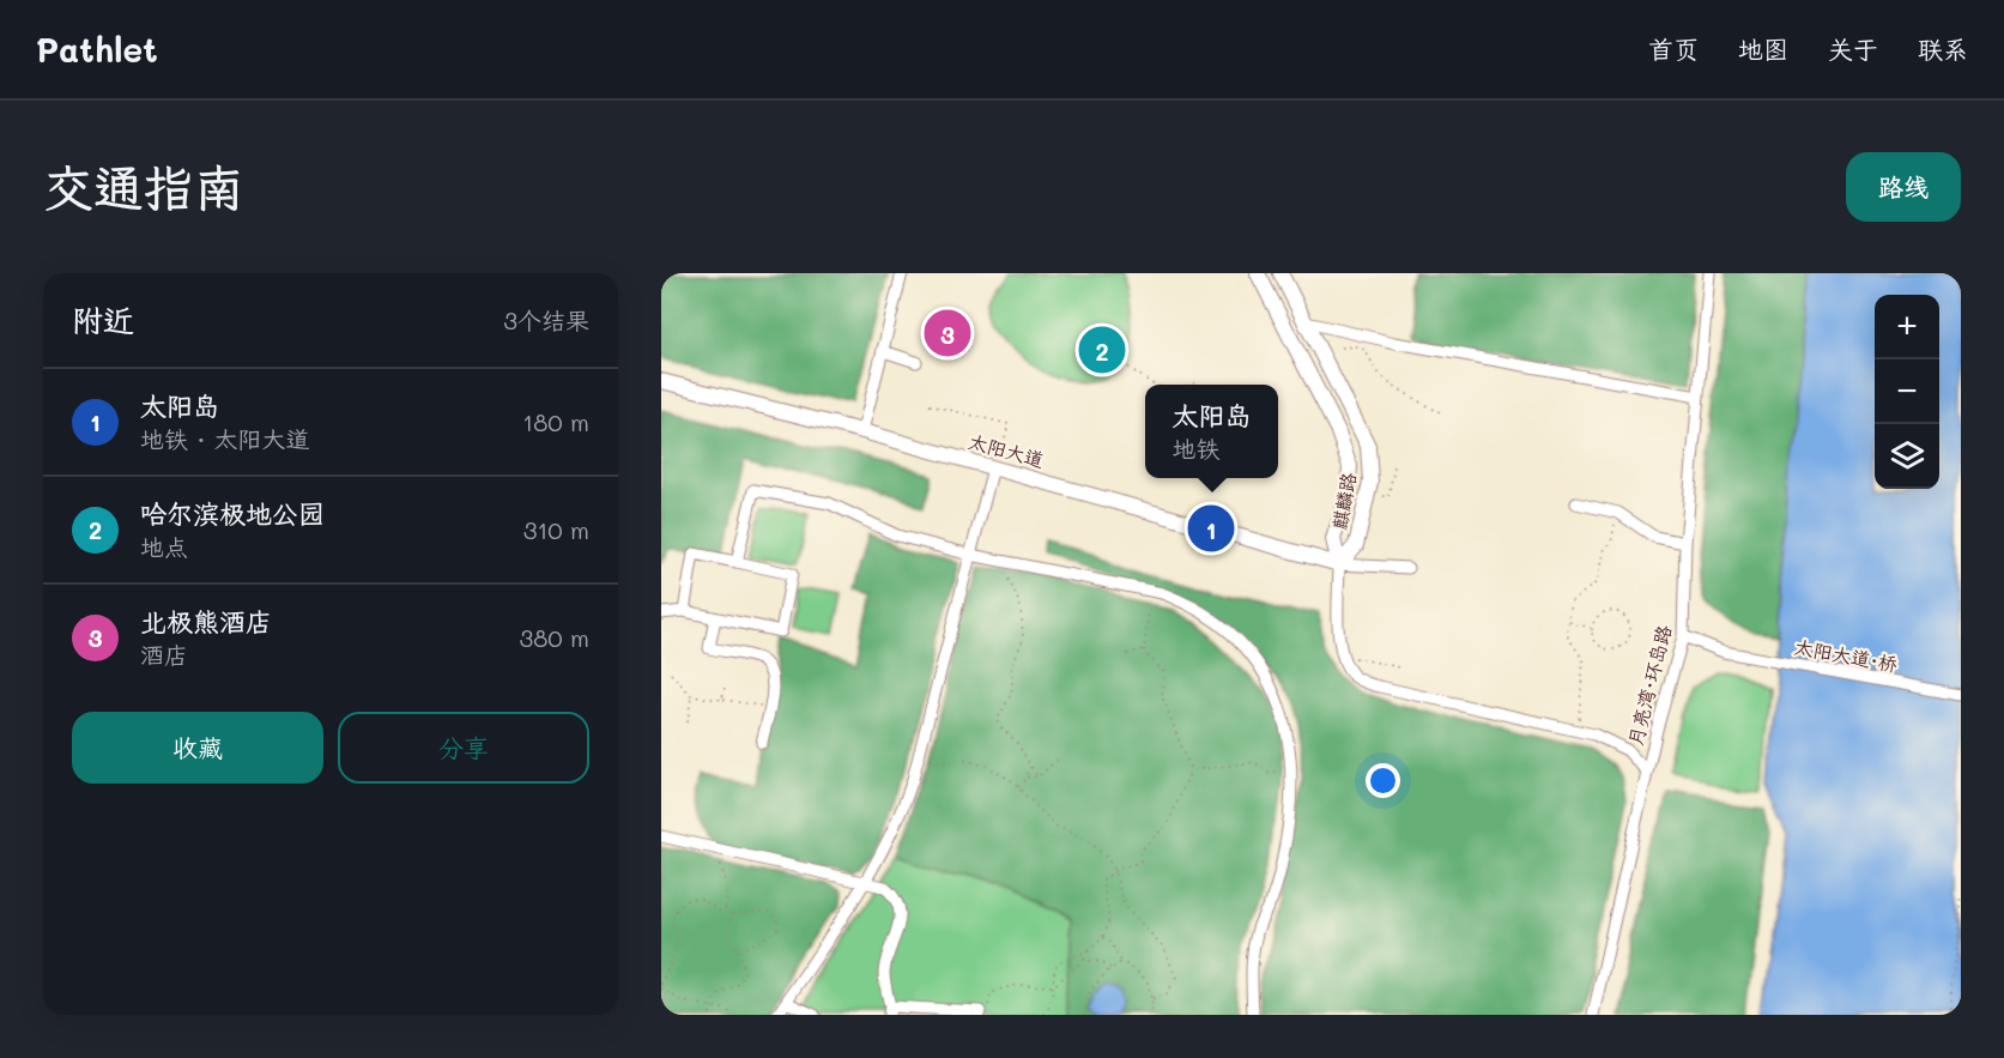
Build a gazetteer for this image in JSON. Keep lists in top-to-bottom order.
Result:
{
  "streets": {
    "main road": ["太阳大道", "麒麟路"],
    "street": ["太阳大道·桥", "月亮湾·环岛路"]
  },
  "crossings": [
    ["太阳大道", "麒麟路"],
    ["太阳大道·桥", "月亮湾·环岛路"]
  ],
  "page": {
    "header": "Pathlet",
    "nav": [
      "首页",
      "地图",
      "关于",
      "联系"
    ],
    "buttons": [
      "路线",
      ["收藏", "分享"]
    ],
    "title": "交通指南",
    "heading": ["附近", "3个结果"],
    "map_buttons": ["+", "−"],
    "pins": ["3", "2", "1"],
    "list": [
      {
        "mark": "1",
        "name": "太阳岛",
        "note": "地铁 · 太阳大道",
        "value": "180 m"
      },
      {
        "mark": "2",
        "name": "哈尔滨极地公园",
        "note": "地点",
        "value": "310 m"
      },
      {
        "mark": "3",
        "name": "北极熊酒店",
        "note": "酒店",
        "value": "380 m"
      }
    ],
    "popup": ["太阳岛", "地铁"]
  }
}
